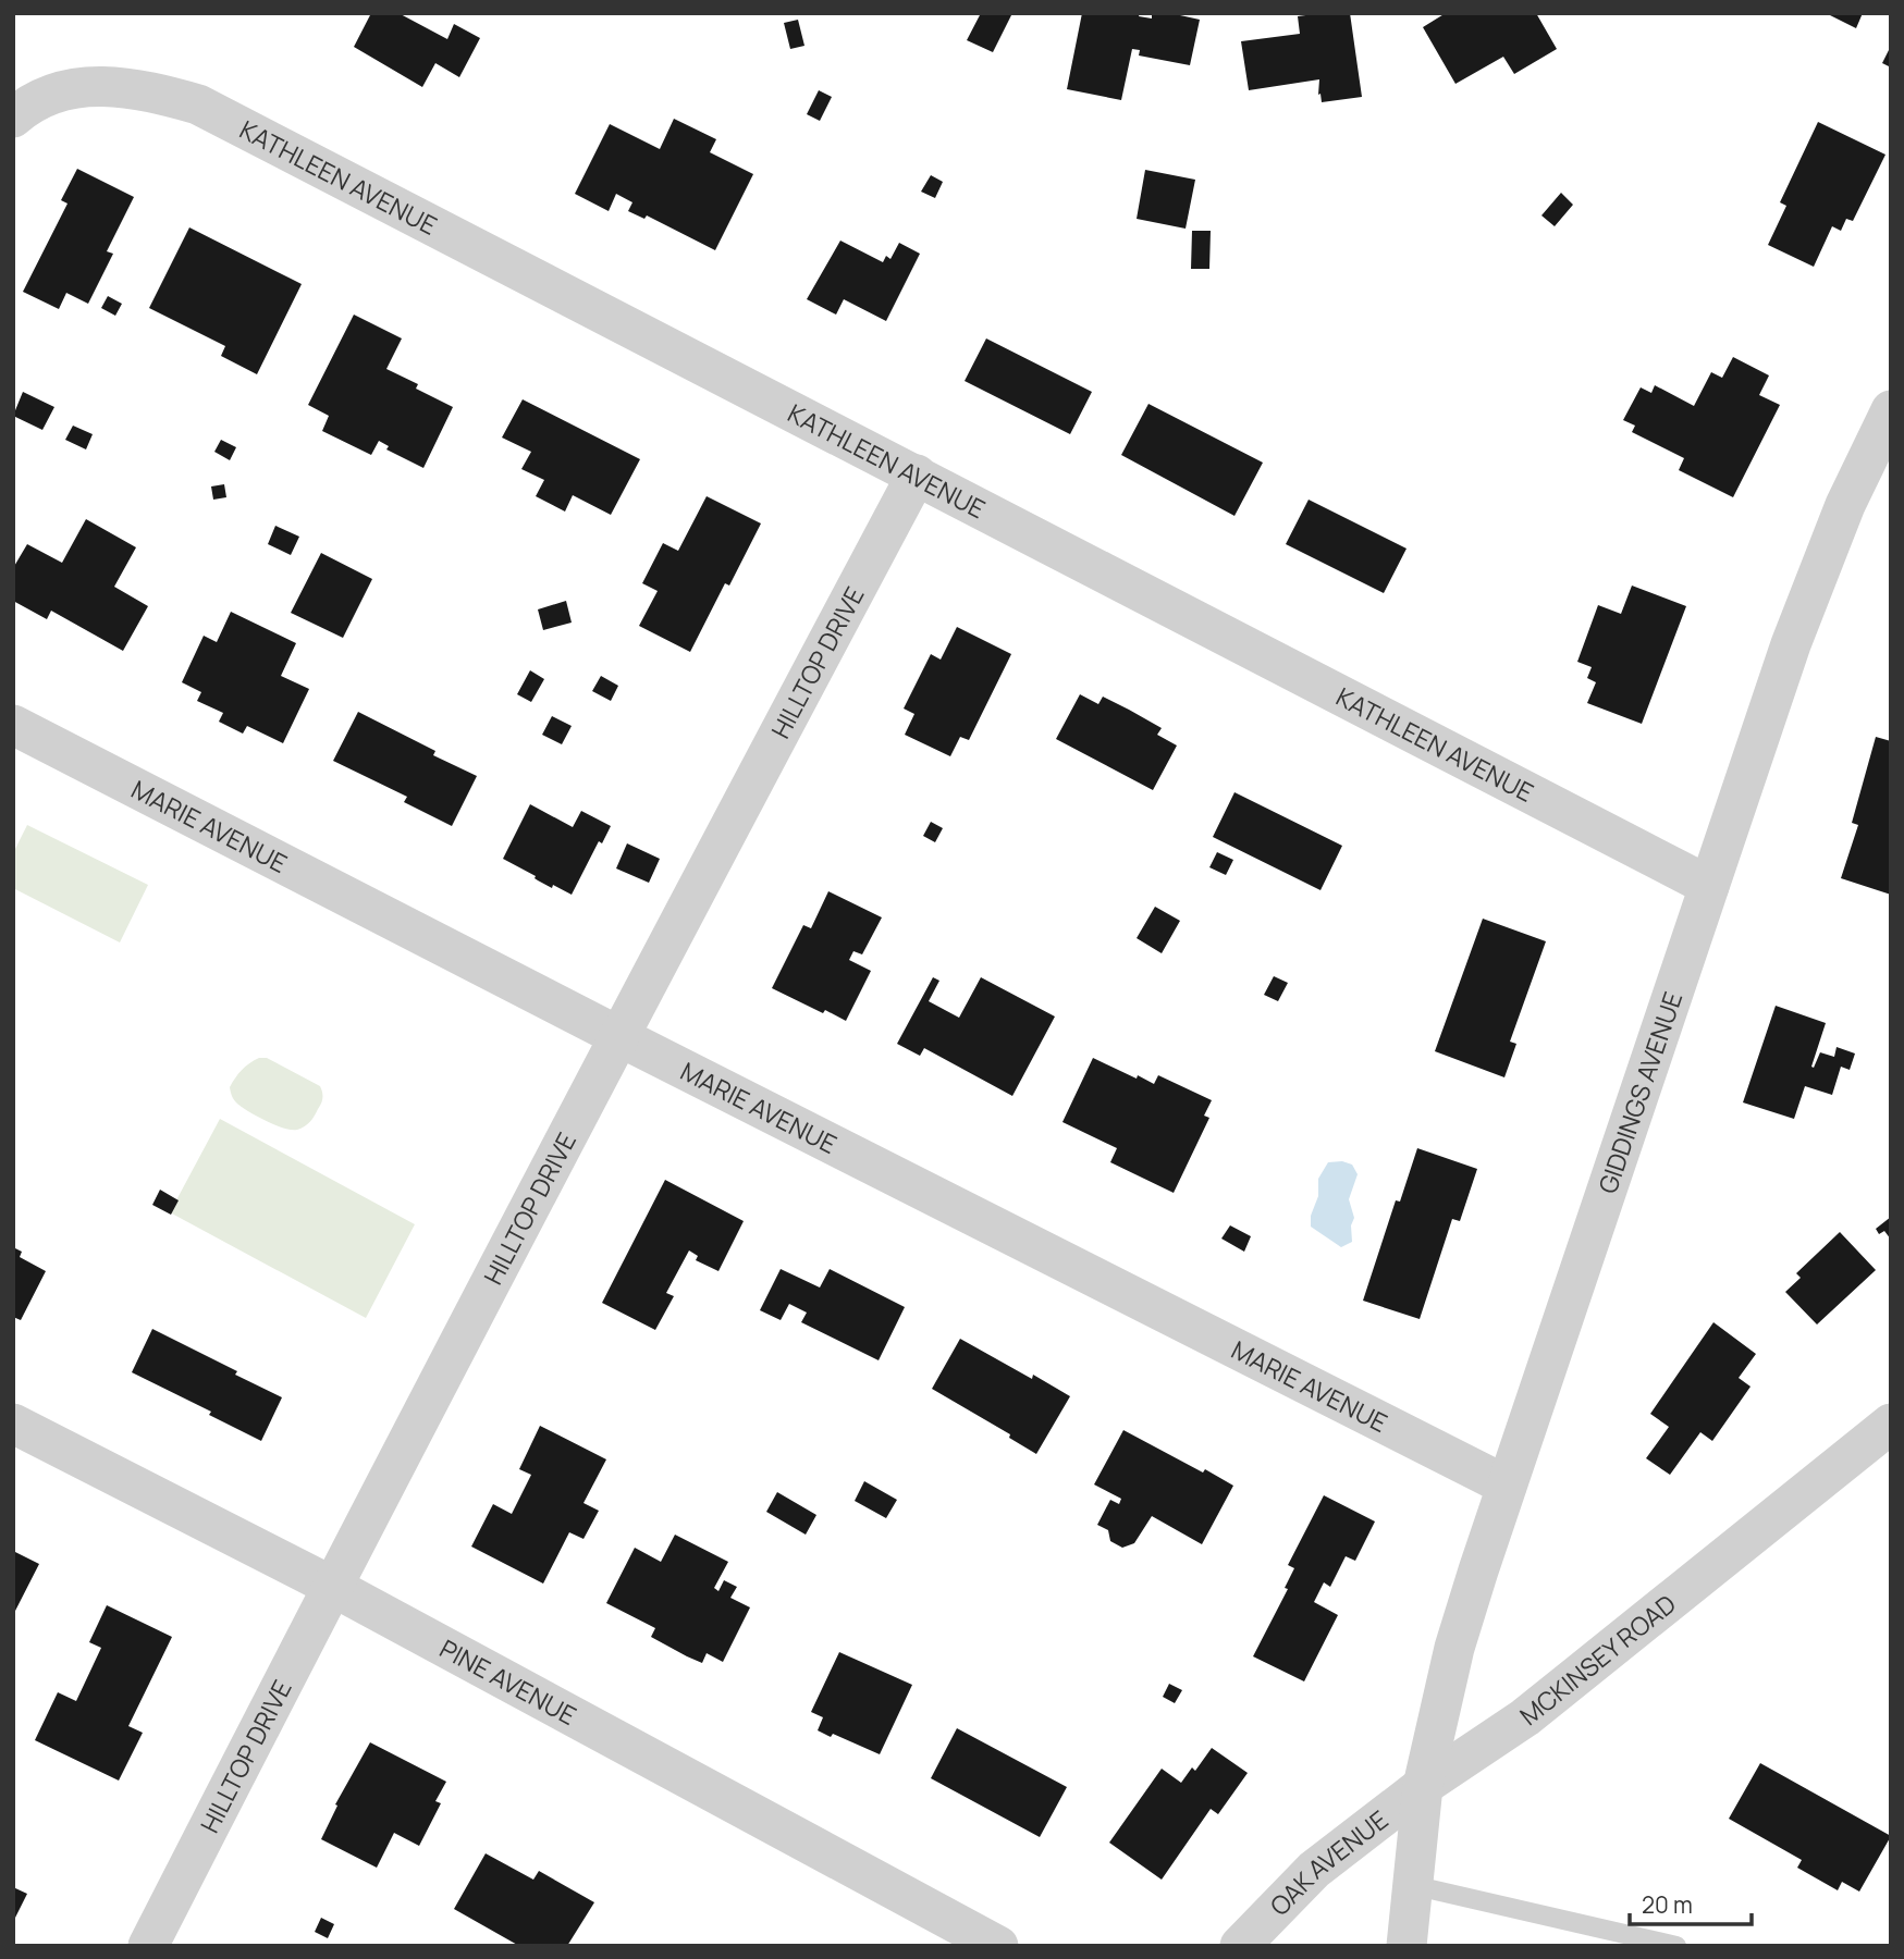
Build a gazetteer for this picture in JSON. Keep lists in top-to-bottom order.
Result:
{
  "streets": {
    "street": [
      "KATHLEEN AVENUE",
      "HILLTOP DRIVE",
      "MARIE AVENUE",
      "GIDDINGS AVENUE",
      "MCKINSEY ROAD",
      "PINE AVENUE",
      "OAK AVENUE"
    ]
  },
  "crossings": [
    ["KATHLEEN AVENUE", "HILLTOP DRIVE"],
    ["KATHLEEN AVENUE", "GIDDINGS AVENUE"],
    ["HILLTOP DRIVE", "MARIE AVENUE"],
    ["HILLTOP DRIVE", "PINE AVENUE"],
    ["MARIE AVENUE", "GIDDINGS AVENUE"],
    ["GIDDINGS AVENUE", "MCKINSEY ROAD"],
    ["GIDDINGS AVENUE", "OAK AVENUE"],
    ["MCKINSEY ROAD", "OAK AVENUE"]
  ],
  "scale_bar": "20 m"
}
